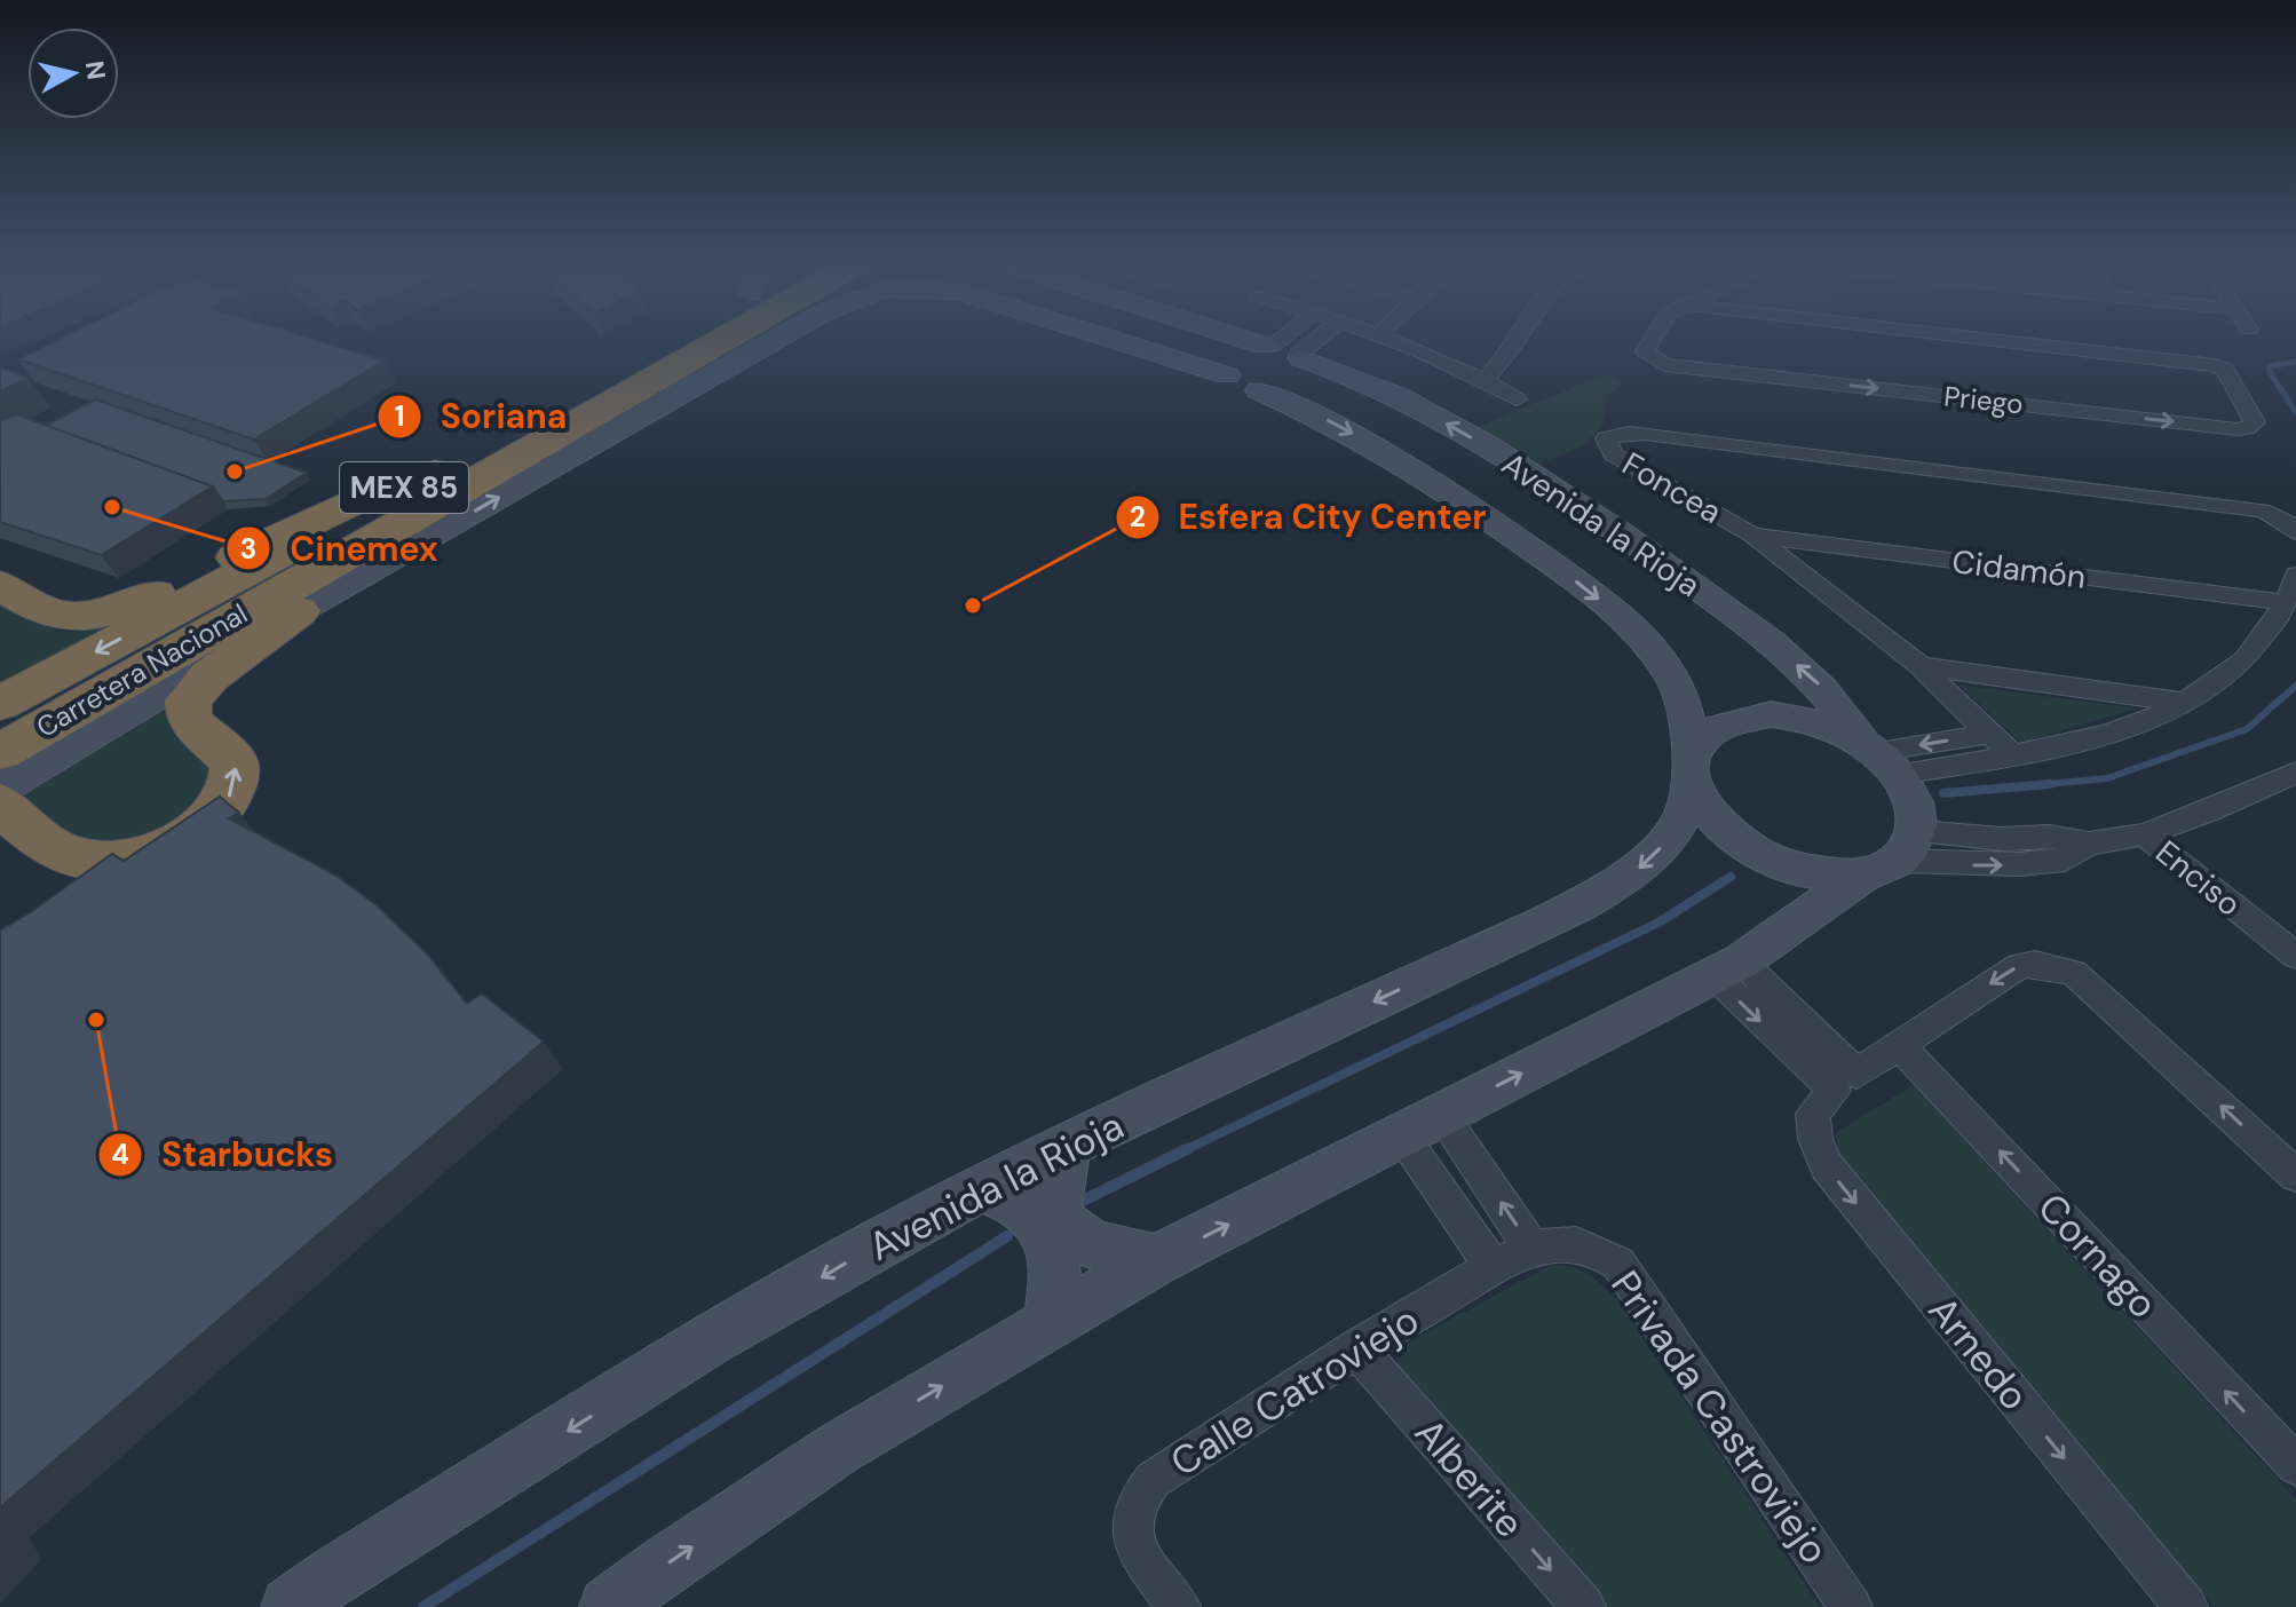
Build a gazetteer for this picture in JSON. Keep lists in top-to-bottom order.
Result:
{
  "streets": {
    "highway": ["MEX 85", "Carretera Nacional"],
    "street": [
      "Priego",
      "Foncea",
      "Avenida la Rioja",
      "Cidamón",
      "Enciso",
      "Cornago",
      "Arnedo",
      "Calle Catroviejo",
      "Privada Castroviejo",
      "Alberite"
    ]
  },
  "crossings": [
    ["Foncea", "Cidamón"],
    ["Cornago", "Arnedo"],
    ["Calle Catroviejo", "Privada Castroviejo"],
    ["Calle Catroviejo", "Alberite"]
  ],
  "one_way": ["Cornago", "Alberite"],
  "places": [
    "Soriana",
    "Cinemex",
    "Esfera City Center",
    "Starbucks"
  ],
  "north": "right"
}
